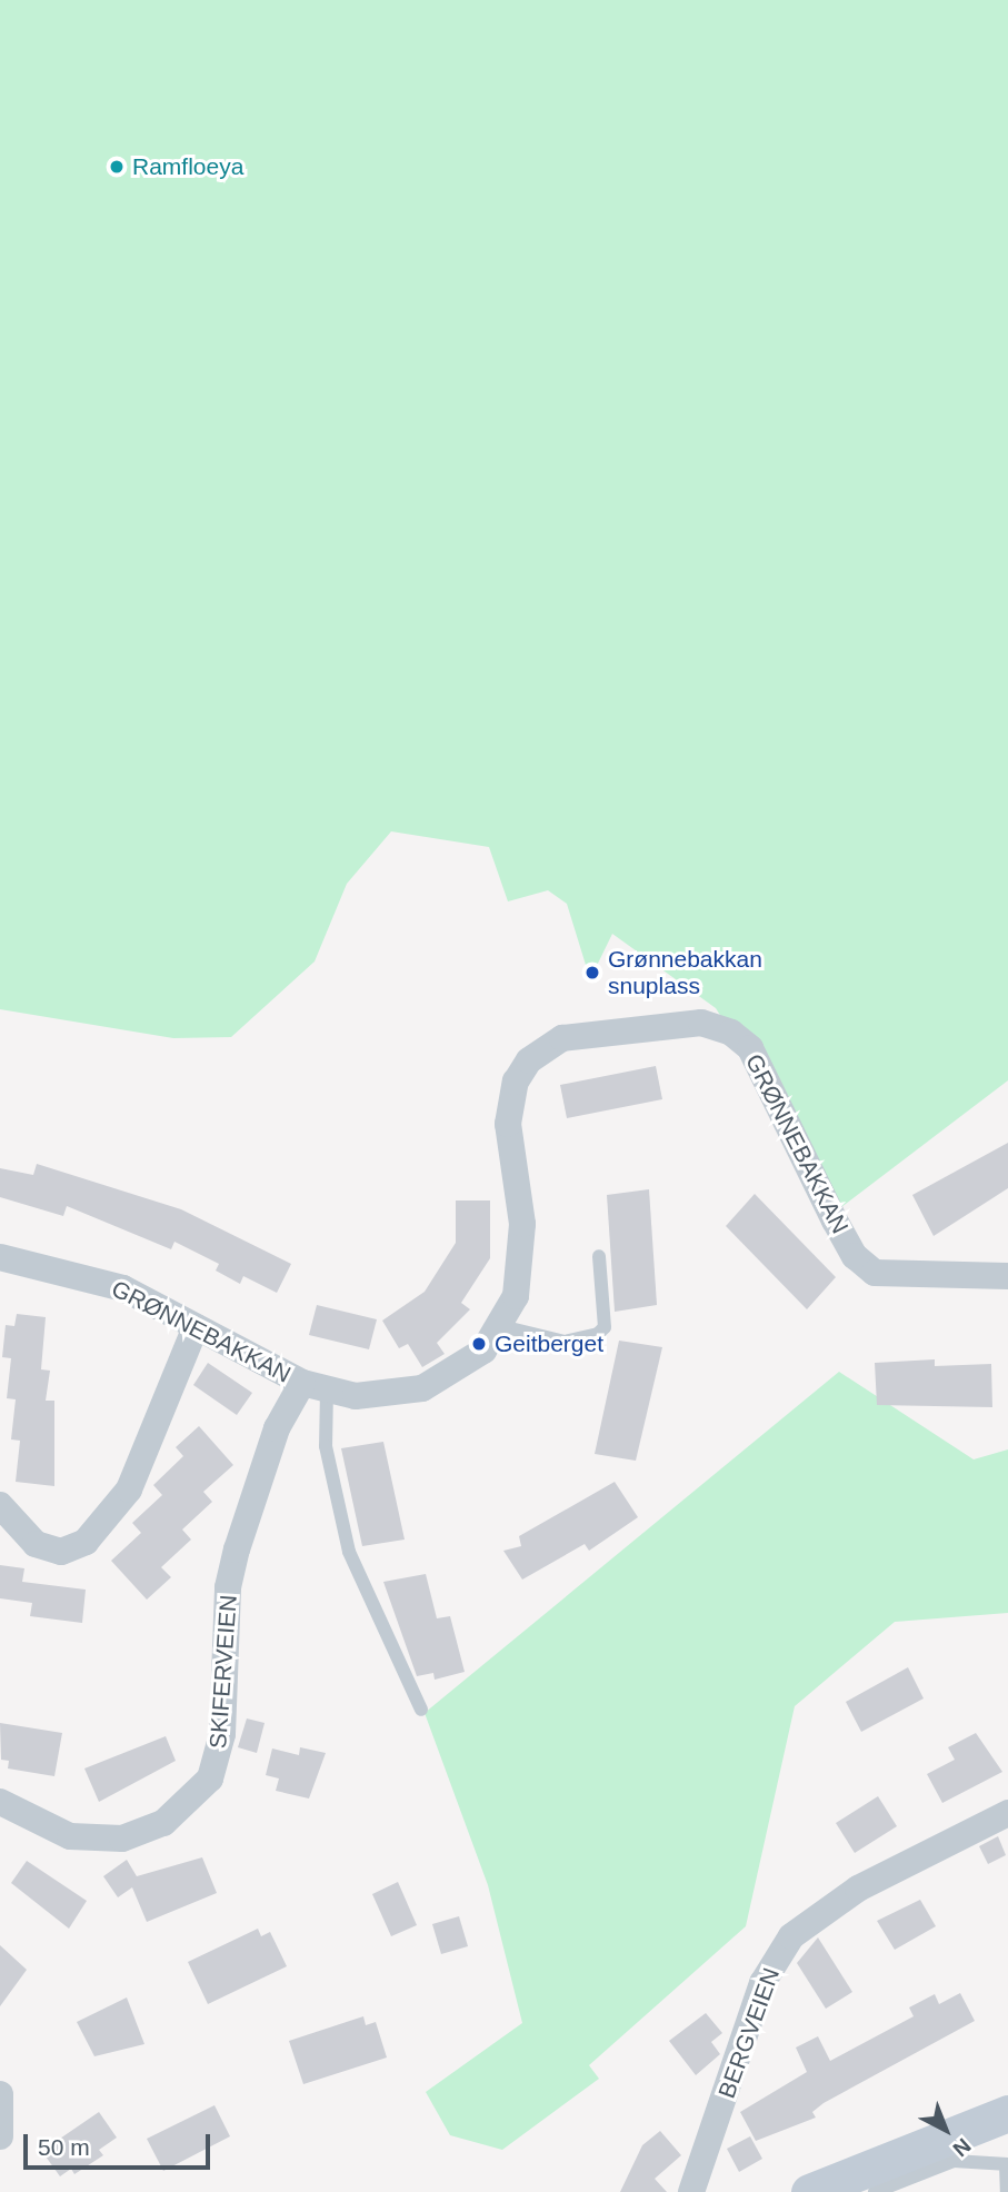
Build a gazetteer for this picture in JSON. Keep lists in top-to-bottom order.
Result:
{
  "streets": {
    "street": ["GRØNNEBAKKAN", "SKIFERVEIEN", "BERGVEIEN"]
  },
  "crossings": [
    ["GRØNNEBAKKAN", "SKIFERVEIEN"]
  ],
  "places": ["Ramfloeya", "Grønnebakkan snuplass", "Geitberget"],
  "scale_bar": "50 m",
  "north": "bottom right"
}
